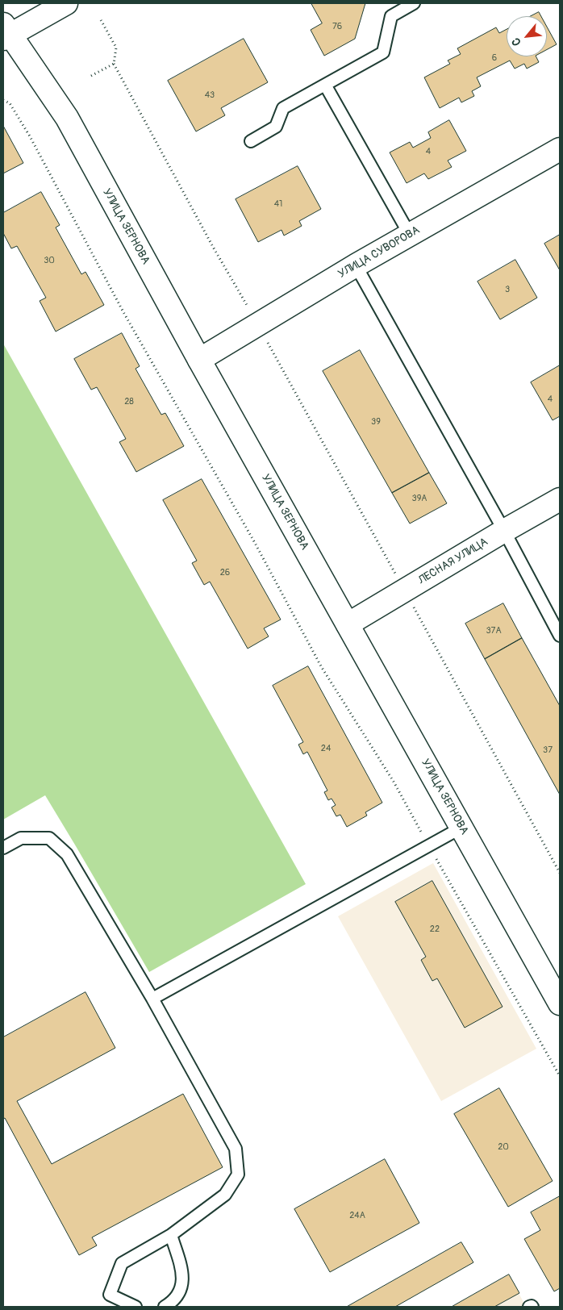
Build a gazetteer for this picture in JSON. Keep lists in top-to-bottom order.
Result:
{
  "streets": {
    "main road": ["УЛИЦА ЗЕРНОВА", "УЛИЦА СУВОРОВА", "ЛЕСНАЯ УЛИЦА"]
  },
  "crossings": [
    ["УЛИЦА ЗЕРНОВА", "УЛИЦА СУВОРОВА"],
    ["УЛИЦА ЗЕРНОВА", "ЛЕСНАЯ УЛИЦА"]
  ],
  "house_numbers": [
    "76",
    "6",
    "43",
    "4",
    "41",
    "30",
    "3",
    "4",
    "28",
    "39",
    "39А",
    "26",
    "37А",
    "24",
    "37",
    "22",
    "20",
    "24А"
  ],
  "north": "bottom left"
}
